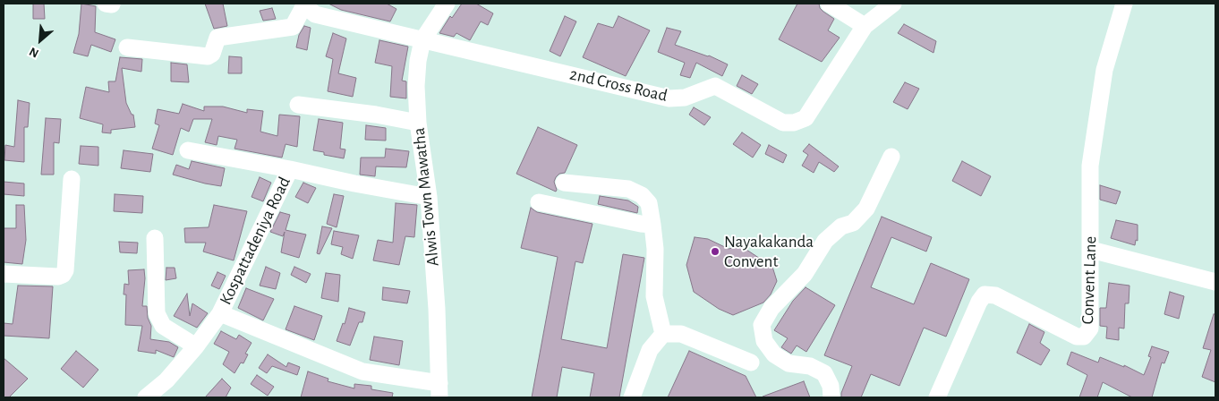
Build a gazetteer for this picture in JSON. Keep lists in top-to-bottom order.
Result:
{
  "streets": {
    "street": [
      "2nd Cross Road",
      "Alwis Town Mawatha",
      "Kospattadeniya Road",
      "Convent Lane"
    ]
  },
  "crossings": [
    ["2nd Cross Road", "Alwis Town Mawatha"],
    ["Alwis Town Mawatha", "Kospattadeniya Road"]
  ],
  "places": ["Nayakakanda Convent"],
  "north": "bottom left"
}
